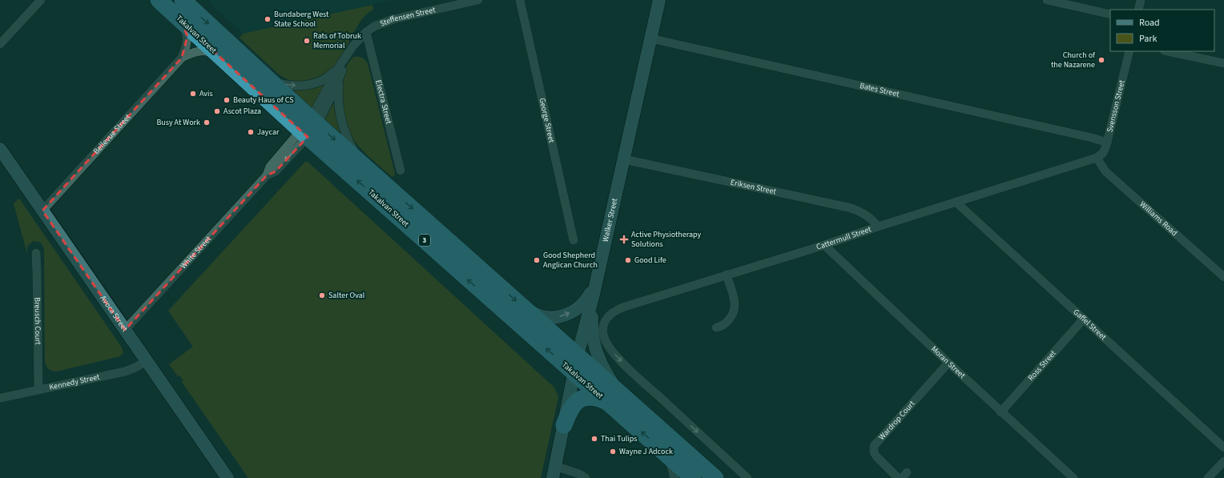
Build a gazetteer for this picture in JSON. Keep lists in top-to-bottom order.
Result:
{
  "streets": {
    "highway": ["Takalvan Street", "3"],
    "main road": ["Walker Street", "Avoca Street"],
    "street": [
      "Steffensen Street",
      "Bates Street",
      "Electra Street",
      "Svensson Street",
      "George Street",
      "Bellevue Street",
      "Eriksen Street",
      "Williams Road",
      "Cattermull Street",
      "White Street",
      "Breusch Court",
      "Gaffel Street",
      "Moran Street",
      "Ross Street",
      "Kennedy Street",
      "Wardrop Court"
    ]
  },
  "crossings": [
    ["Steffensen Street", "Takalvan Street"],
    ["Steffensen Street", "Electra Street"],
    ["Steffensen Street", "White Street"],
    ["Takalvan Street", "Bellevue Street"],
    ["Takalvan Street", "Walker Street"],
    ["Takalvan Street", "White Street"],
    ["Bates Street", "Svensson Street"],
    ["Bates Street", "Walker Street"],
    ["Svensson Street", "Williams Road"],
    ["Svensson Street", "Cattermull Street"],
    ["Bellevue Street", "Avoca Street"],
    ["Eriksen Street", "Walker Street"],
    ["Eriksen Street", "Cattermull Street"],
    ["Williams Road", "Cattermull Street"],
    ["Cattermull Street", "Gaffel Street"],
    ["Cattermull Street", "Moran Street"],
    ["White Street", "Avoca Street"],
    ["Avoca Street", "Kennedy Street"],
    ["Breusch Court", "Kennedy Street"],
    ["Gaffel Street", "Ross Street"],
    ["Moran Street", "Ross Street"],
    ["Moran Street", "Wardrop Court"]
  ],
  "places": {
    "other": [
      "Bundaberg West State School",
      "Rats of Tobruk Memorial",
      "Church of the Nazarene",
      "Avis",
      "Beauty Haus of CS",
      "Ascot Plaza",
      "Busy At Work",
      "Jaycar",
      "Good Shepherd Anglican Church",
      "Good Life",
      "Salter Oval",
      "Thai Tulips",
      "Wayne J Adcock"
    ],
    "health": ["Active Physiotherapy Solutions"]
  },
  "legend": ["Road", "Park"]
}
